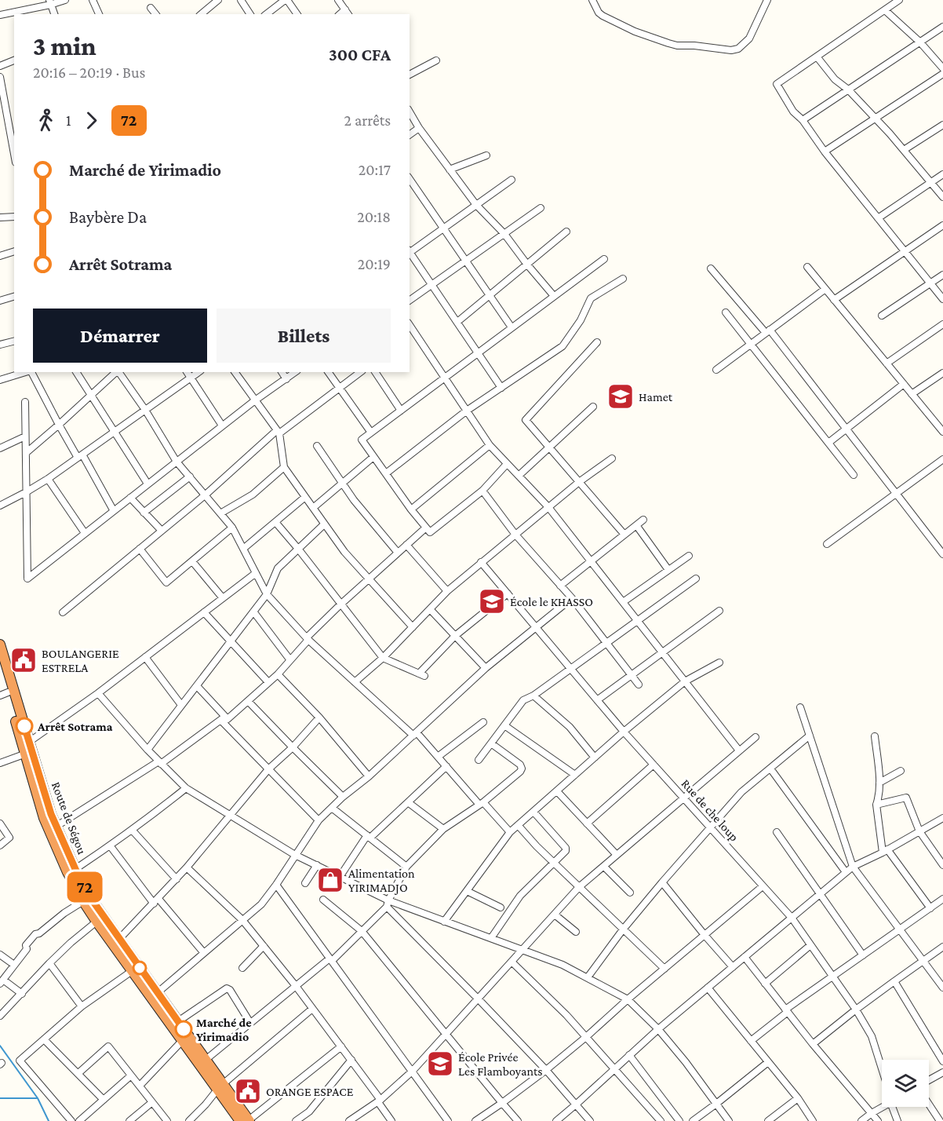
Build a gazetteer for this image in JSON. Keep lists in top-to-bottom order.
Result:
{
  "streets": {
    "highway": ["Route de Ségou"],
    "street": ["Rue de che loup"]
  },
  "places": {
    "school or university": ["Hamet", "École le KHASSO", "École Privée Les Flamboyants"],
    "public building": ["BOULANGERIE ESTRELA", "ORANGE ESPACE"],
    "other": ["Arrêt Sotrama", "Marché de Yirimadio"],
    "shop": ["Alimentation YIRIMADJO"]
  },
  "lines": ["bus line 72"],
  "page": {
    "on_map": "72",
    "heading": ["3 min", "20:16 – 20:19 · Bus", "300 CFA"],
    "legs": ["1", "72", "2 arrêts"],
    "list": [
      {
        "name": "Marché de Yirimadio",
        "value": "20:17"
      },
      {
        "name": "Baybère Da",
        "value": "20:18"
      },
      {
        "name": "Arrêt Sotrama",
        "value": "20:19"
      }
    ],
    "buttons": ["Démarrer", "Billets"]
  }
}
